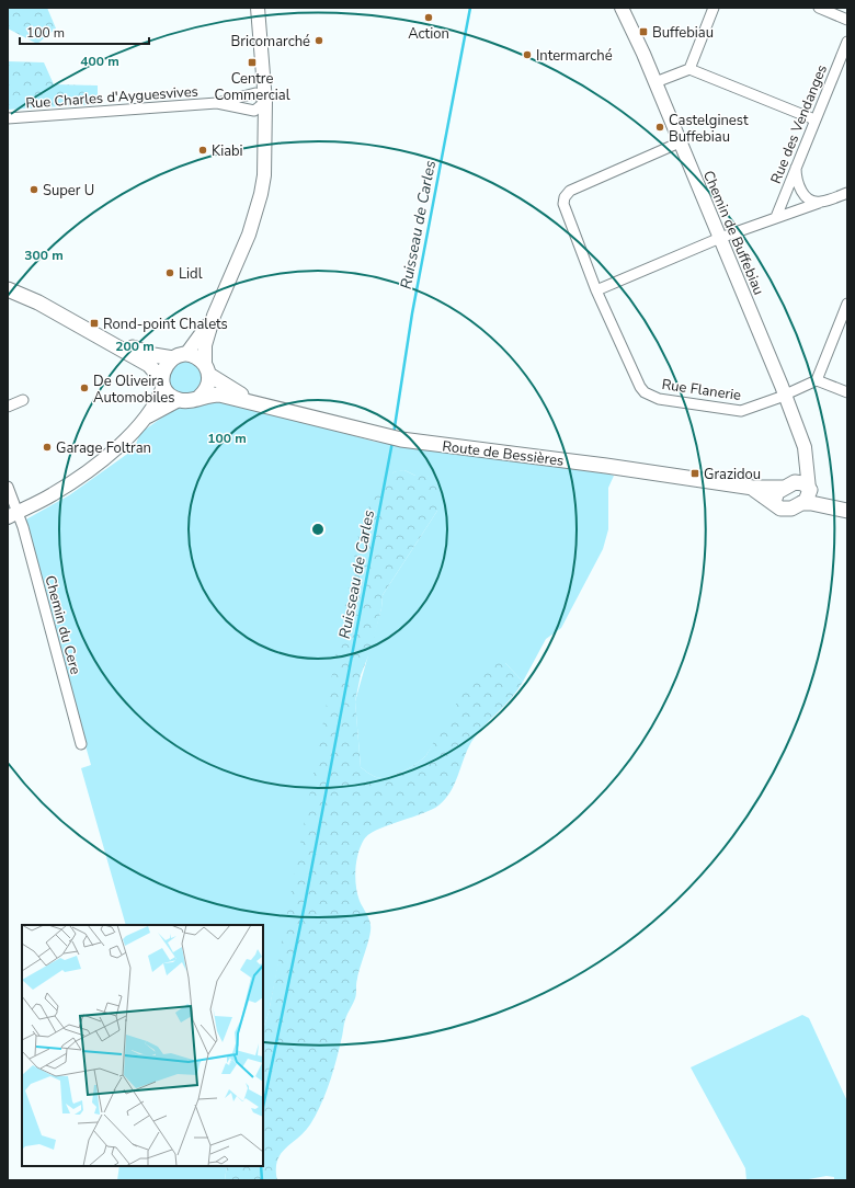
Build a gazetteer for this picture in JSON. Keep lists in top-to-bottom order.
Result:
{
  "streets": {
    "main road": ["Route de Bessières"],
    "street": [
      "Rue Charles d'Ayguesvives",
      "Rue des Vendanges",
      "Chemin de Buffebiau",
      "Rue Flanerie",
      "Chemin du Cere"
    ]
  },
  "crossings": [
    ["Chemin de Buffebiau", "Rue Flanerie"],
    ["Chemin de Buffebiau", "Route de Bessières"]
  ],
  "water": ["Ruisseau de Carles"],
  "places": {
    "other": [
      "Action",
      "Bricomarché",
      "Intermarché",
      "Castelginest Buffebiau",
      "Kiabi",
      "Super U",
      "Lidl",
      "De Oliveira Automobiles",
      "Garage Foltran"
    ],
    "transit": [
      "Buffebiau",
      "Centre Commercial",
      "Rond-point Chalets",
      "Grazidou"
    ]
  },
  "scale_bar": "100 m",
  "rings": [
    "400 m",
    "300 m",
    "200 m",
    "100 m"
  ]
}
